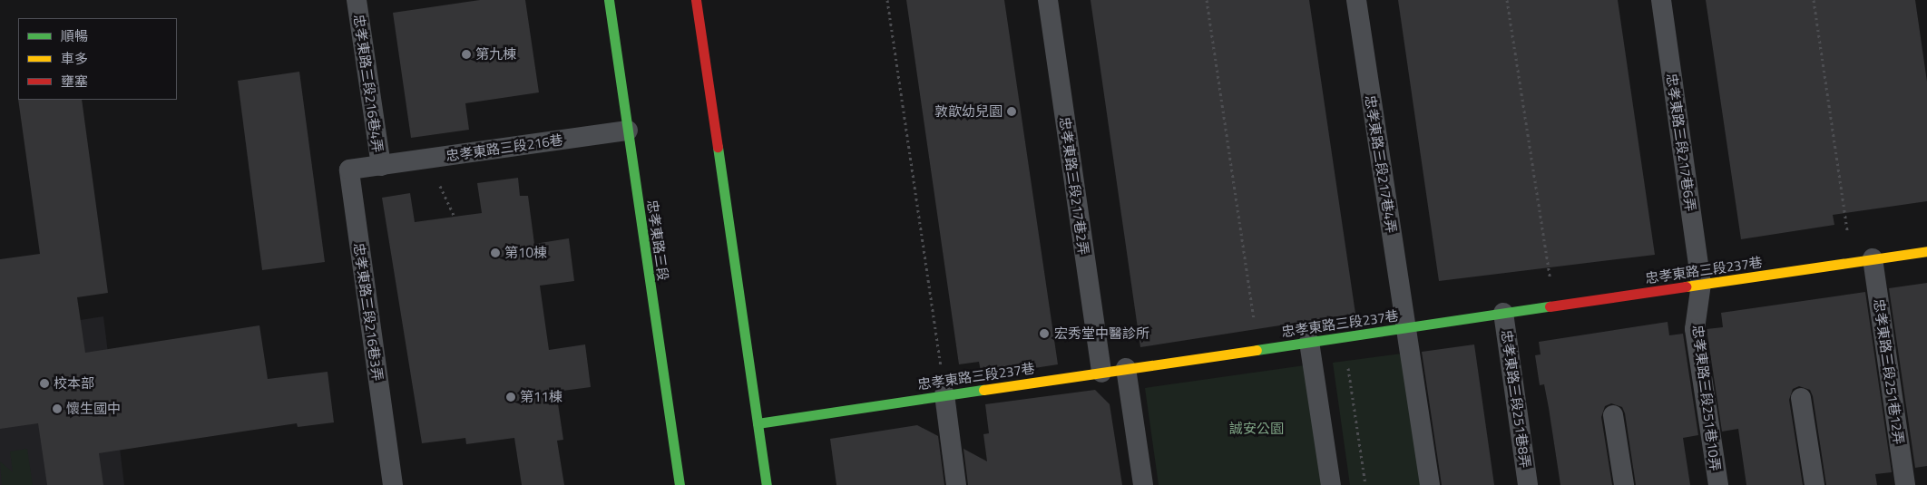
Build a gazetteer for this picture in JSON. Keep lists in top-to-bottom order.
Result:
{
  "streets": {
    "street": ["忠孝東路三段", "忠孝東路三段237巷"],
    "lane": [
      "忠孝東路三段216巷4弄",
      "忠孝東路三段217巷6弄",
      "忠孝東路三段216巷",
      "忠孝東路三段217巷4弄",
      "忠孝東路三段217巷2弄",
      "忠孝東路三段216巷3弄",
      "忠孝東路三段251巷12弄",
      "忠孝東路三段251巷10弄",
      "忠孝東路三段251巷8弄"
    ]
  },
  "crossings": [
    ["忠孝東路三段216巷4弄", "忠孝東路三段216巷"],
    ["忠孝東路三段216巷4弄", "忠孝東路三段216巷3弄"],
    ["忠孝東路三段217巷6弄", "忠孝東路三段237巷"],
    ["忠孝東路三段217巷6弄", "忠孝東路三段251巷10弄"],
    ["忠孝東路三段216巷", "忠孝東路三段"],
    ["忠孝東路三段216巷", "忠孝東路三段216巷3弄"],
    ["忠孝東路三段217巷4弄", "忠孝東路三段237巷"],
    ["忠孝東路三段217巷2弄", "忠孝東路三段237巷"],
    ["忠孝東路三段237巷", "忠孝東路三段251巷12弄"],
    ["忠孝東路三段237巷", "忠孝東路三段251巷10弄"],
    ["忠孝東路三段237巷", "忠孝東路三段251巷8弄"]
  ],
  "parks": ["誠安公園"],
  "places": [
    "第九棟",
    "敦歆幼兒園",
    "第10棟",
    "宏秀堂中醫診所",
    "校本部",
    "第11棟",
    "懷生國中"
  ],
  "legend": ["順暢", "車多", "壅塞"]
}
